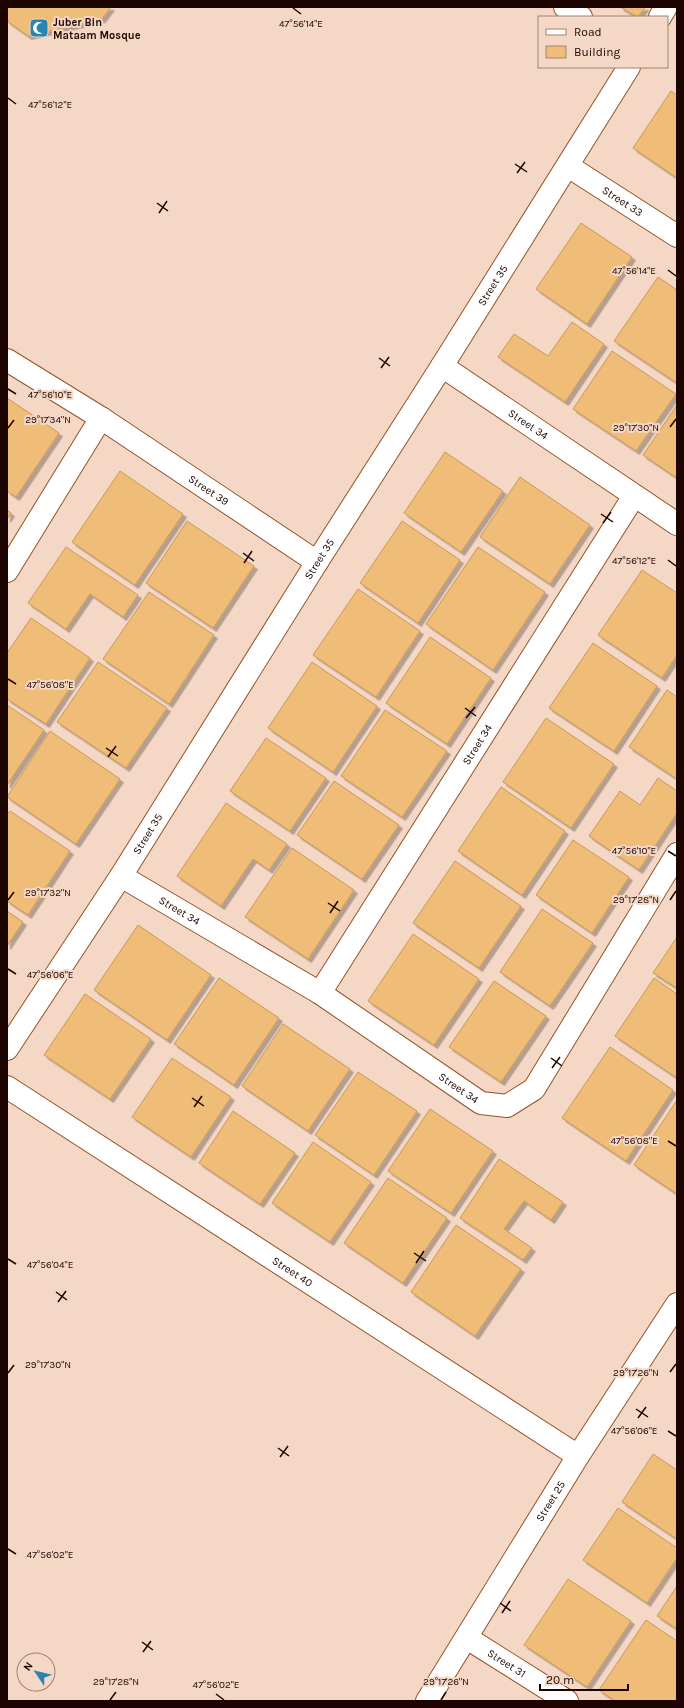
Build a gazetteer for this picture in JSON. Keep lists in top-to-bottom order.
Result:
{
  "streets": {
    "street": [
      "Street 33",
      "Street 35",
      "Street 34",
      "Street 39",
      "Street 40",
      "Street 25",
      "Street 31"
    ]
  },
  "crossings": [
    ["Street 33", "Street 35"],
    ["Street 35", "Street 34"],
    ["Street 35", "Street 39"],
    ["Street 40", "Street 25"],
    ["Street 25", "Street 31"]
  ],
  "places": {
    "mosque": ["Juber Bin Mataam Mosque"]
  },
  "legend": ["Road", "Building"],
  "scale_bar": "20 m",
  "north": "top left",
  "coordinates": [
    "47°56'14\"E",
    "47°56'12\"E",
    "47°56'10\"E",
    "29°17'34\"N",
    "29°17'30\"N",
    "47°56'08\"E",
    "29°17'32\"N",
    "29°17'28\"N",
    "47°56'06\"E",
    "47°56'04\"E",
    "29°17'26\"N",
    "47°56'02\"E"
  ]
}
